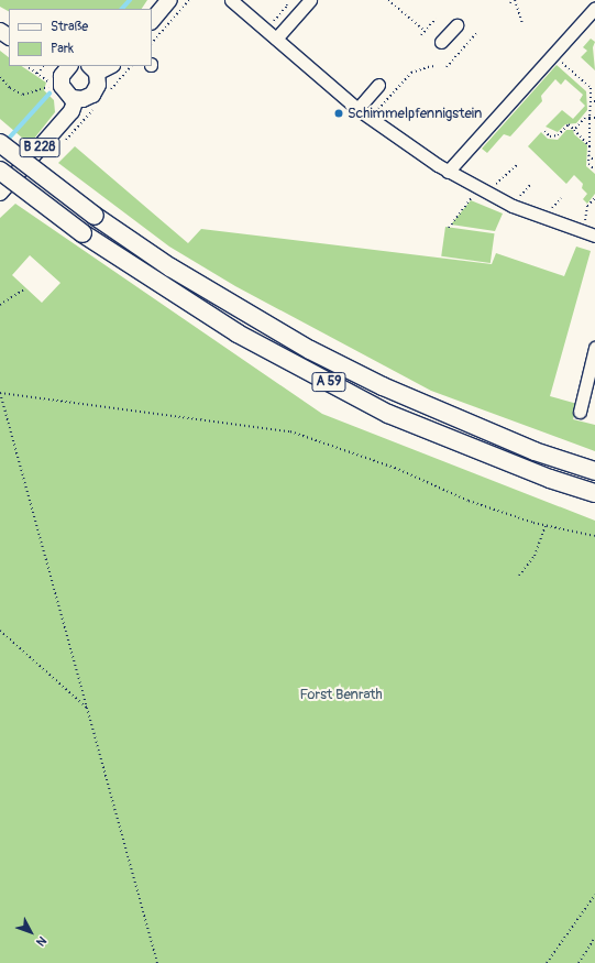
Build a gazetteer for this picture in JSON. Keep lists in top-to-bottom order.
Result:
{
  "streets": {
    "highway": ["A 59"],
    "main road": ["B 228"]
  },
  "parks": ["Forst Benrath"],
  "places": ["Schimmelpfennigstein"],
  "legend": ["Straße", "Park"],
  "north": "bottom right"
}
